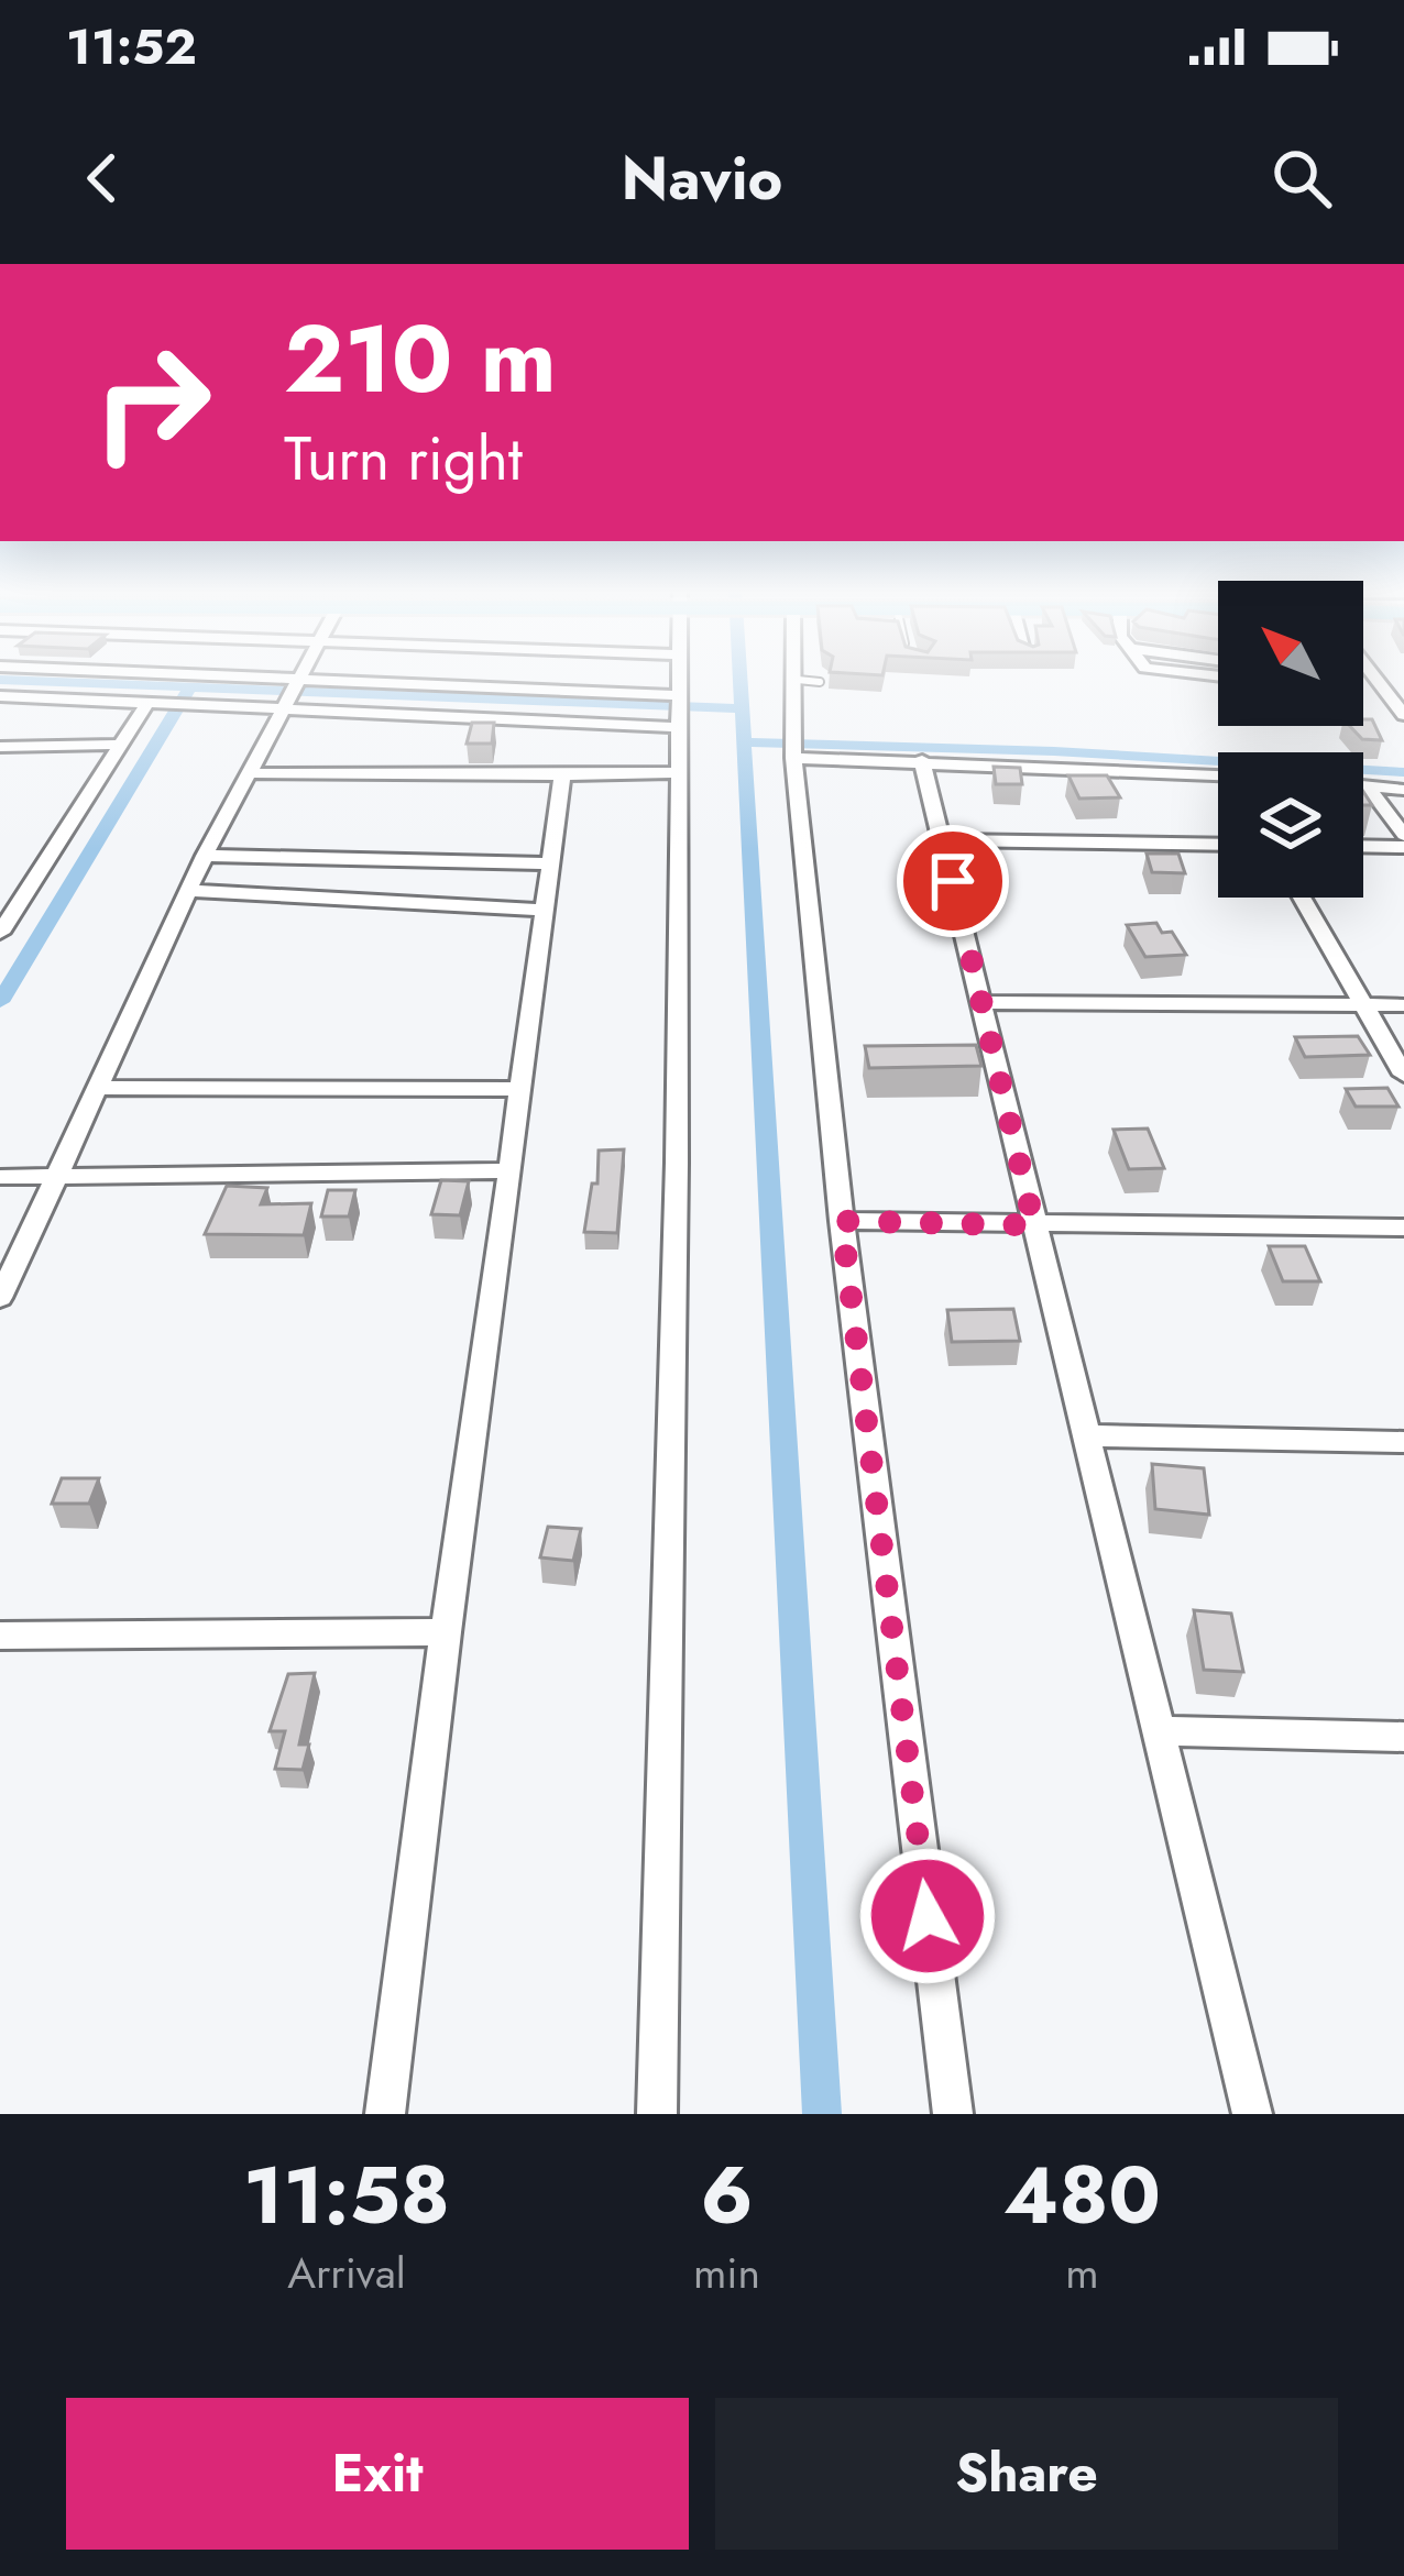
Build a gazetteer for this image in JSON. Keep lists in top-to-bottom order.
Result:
{
  "north": "top left",
  "page": {
    "status": "11:52",
    "header": "Navio",
    "turn": ["210 m", "Turn right"],
    "eta": [
      "11:58",
      "Arrival",
      "6",
      "min",
      "480",
      "m"
    ],
    "buttons": ["Exit", "Share"]
  }
}
